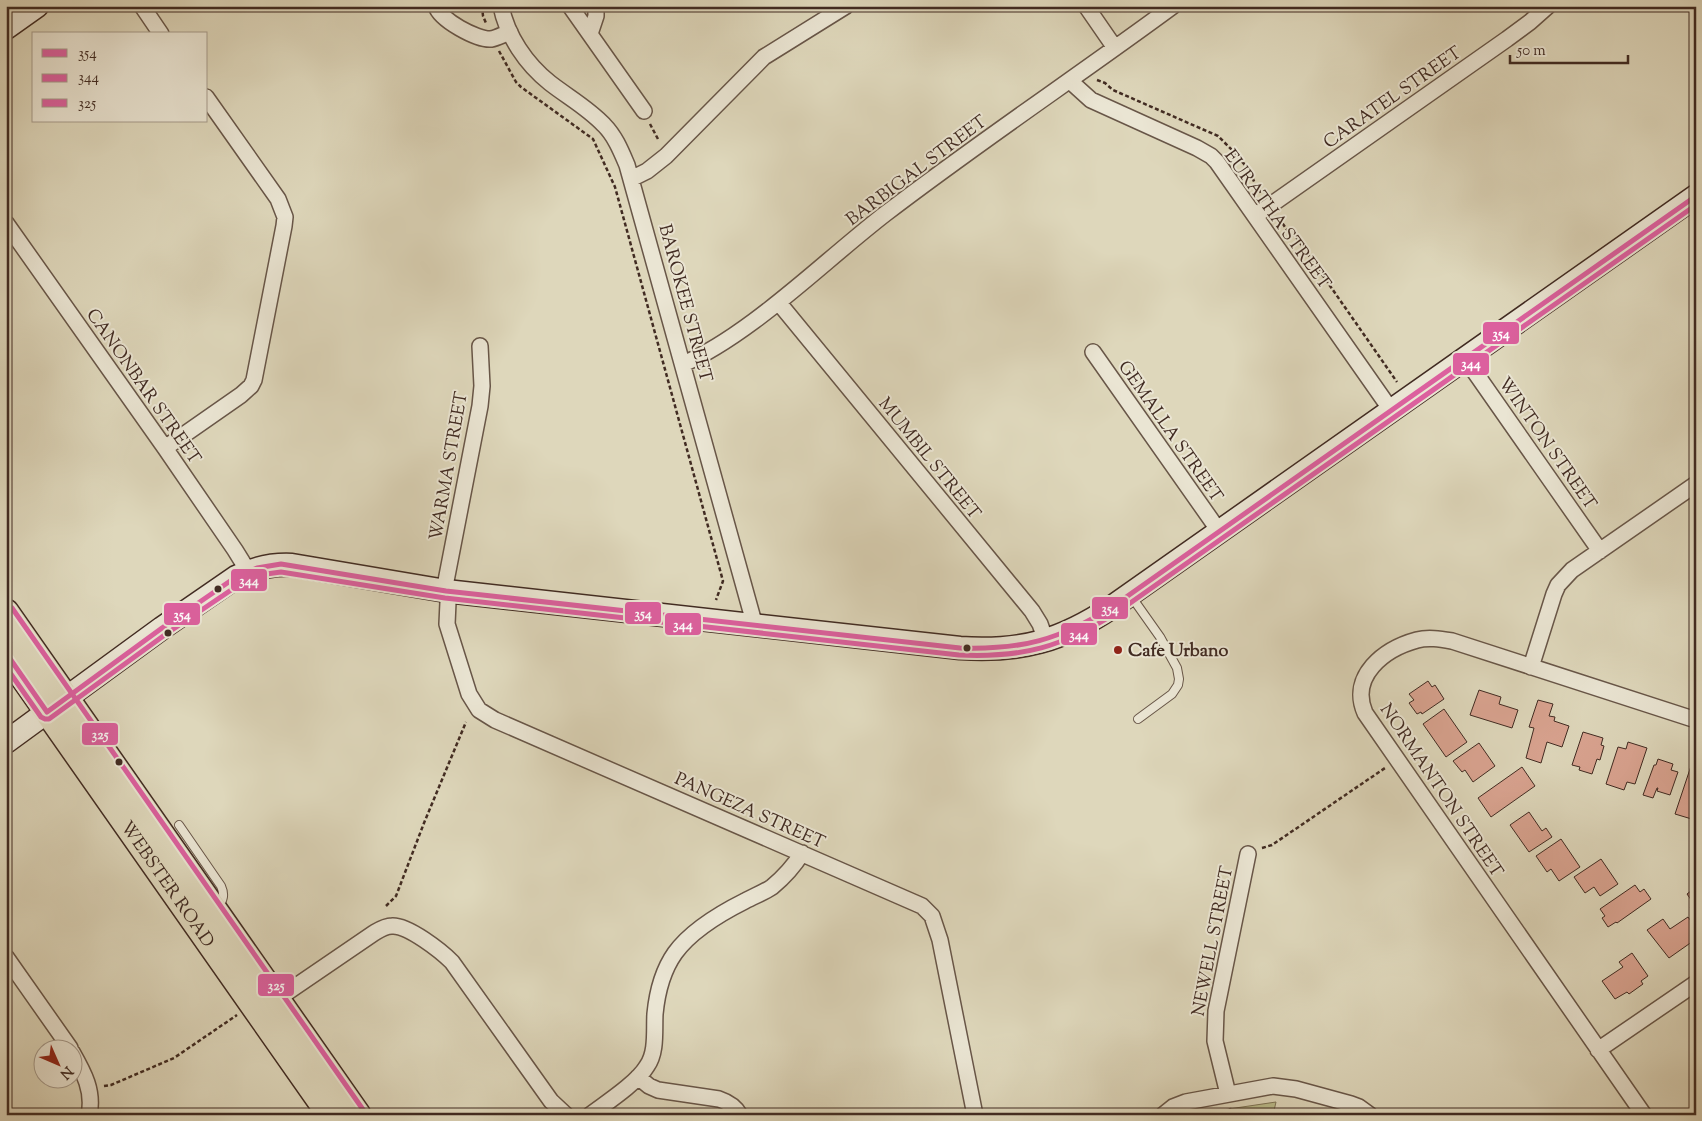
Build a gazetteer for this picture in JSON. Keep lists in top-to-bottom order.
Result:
{
  "streets": {
    "main road": ["WEBSTER ROAD"],
    "street": [
      "CARATEL STREET",
      "BARBIGAL STREET",
      "EURATHA STREET",
      "BAROKEE STREET",
      "CANONBAR STREET",
      "GEMALLA STREET",
      "WINTON STREET",
      "MUMBIL STREET",
      "WARMA STREET",
      "NORMANTON STREET",
      "PANGEZA STREET",
      "NEWELL STREET"
    ]
  },
  "crossings": [
    ["CARATEL STREET", "EURATHA STREET"],
    ["BARBIGAL STREET", "EURATHA STREET"],
    ["BARBIGAL STREET", "BAROKEE STREET"],
    ["BARBIGAL STREET", "MUMBIL STREET"],
    ["WARMA STREET", "PANGEZA STREET"]
  ],
  "places": ["Cafe Urbano"],
  "lines": ["transit line 354", "transit line 344", "transit line 325"],
  "legend": ["354", "344", "325"],
  "scale_bar": "50 m",
  "north": "bottom right"
}
